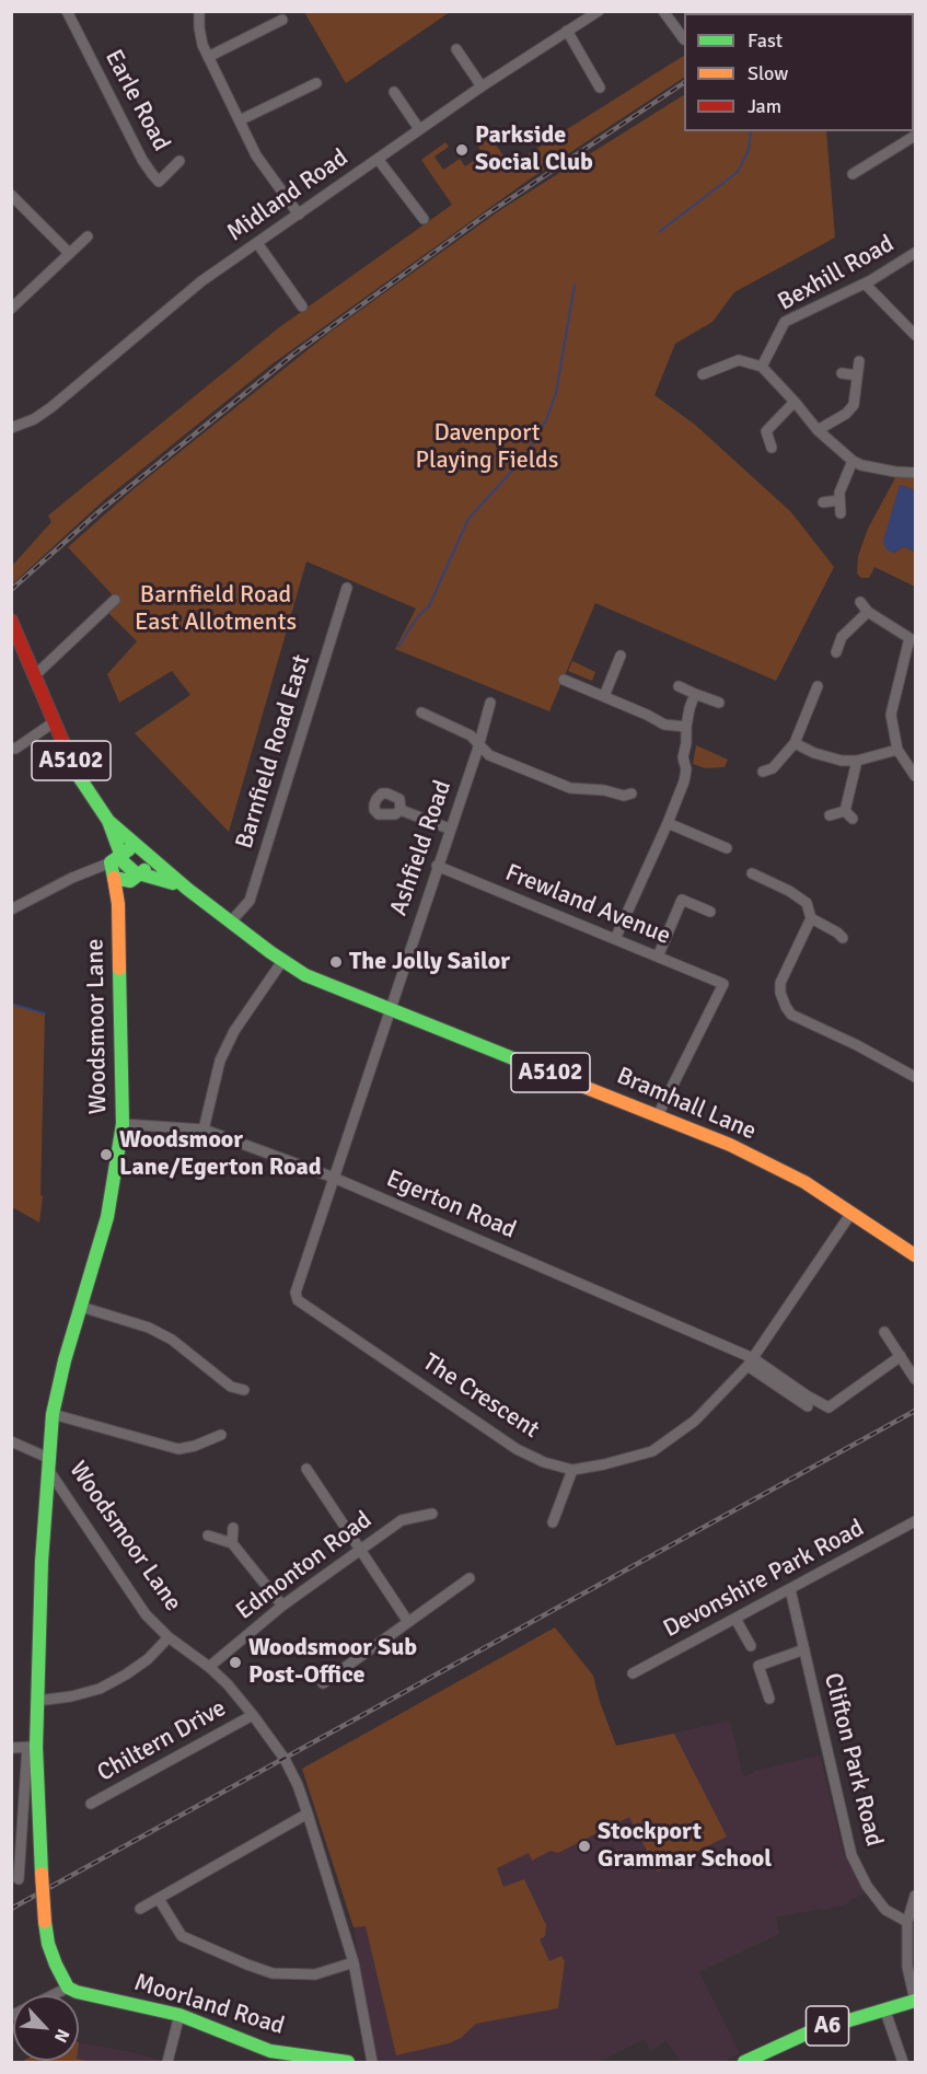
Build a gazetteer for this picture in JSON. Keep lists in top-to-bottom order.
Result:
{
  "streets": {
    "main road": [
      "A5102",
      "Woodsmoor Lane",
      "Bramhall Lane",
      "Moorland Road",
      "A6"
    ],
    "street": [
      "Earle Road",
      "Midland Road",
      "Bexhill Road",
      "Barnfield Road East",
      "Ashfield Road",
      "Frewland Avenue",
      "Egerton Road",
      "The Crescent",
      "Edmonton Road",
      "Devonshire Park Road",
      "Chiltern Drive",
      "Clifton Park Road"
    ]
  },
  "crossings": [
    ["Barnfield Road East", "Bramhall Lane"],
    ["Ashfield Road", "Frewland Avenue"],
    ["Ashfield Road", "Bramhall Lane"],
    ["Ashfield Road", "The Crescent"],
    ["Frewland Avenue", "Bramhall Lane"],
    ["Woodsmoor Lane", "Bramhall Lane"],
    ["Woodsmoor Lane", "Egerton Road"],
    ["Woodsmoor Lane", "Edmonton Road"],
    ["Woodsmoor Lane", "Chiltern Drive"],
    ["Bramhall Lane", "The Crescent"],
    ["Egerton Road", "The Crescent"],
    ["Devonshire Park Road", "Clifton Park Road"]
  ],
  "parks": ["Davenport Playing Fields", "Barnfield Road East Allotments"],
  "places": [
    "Parkside Social Club",
    "The Jolly Sailor",
    "Woodsmoor Lane/Egerton Road",
    "Woodsmoor Sub Post-Office",
    "Stockport Grammar School"
  ],
  "legend": ["Fast", "Slow", "Jam"],
  "north": "bottom right"
}
